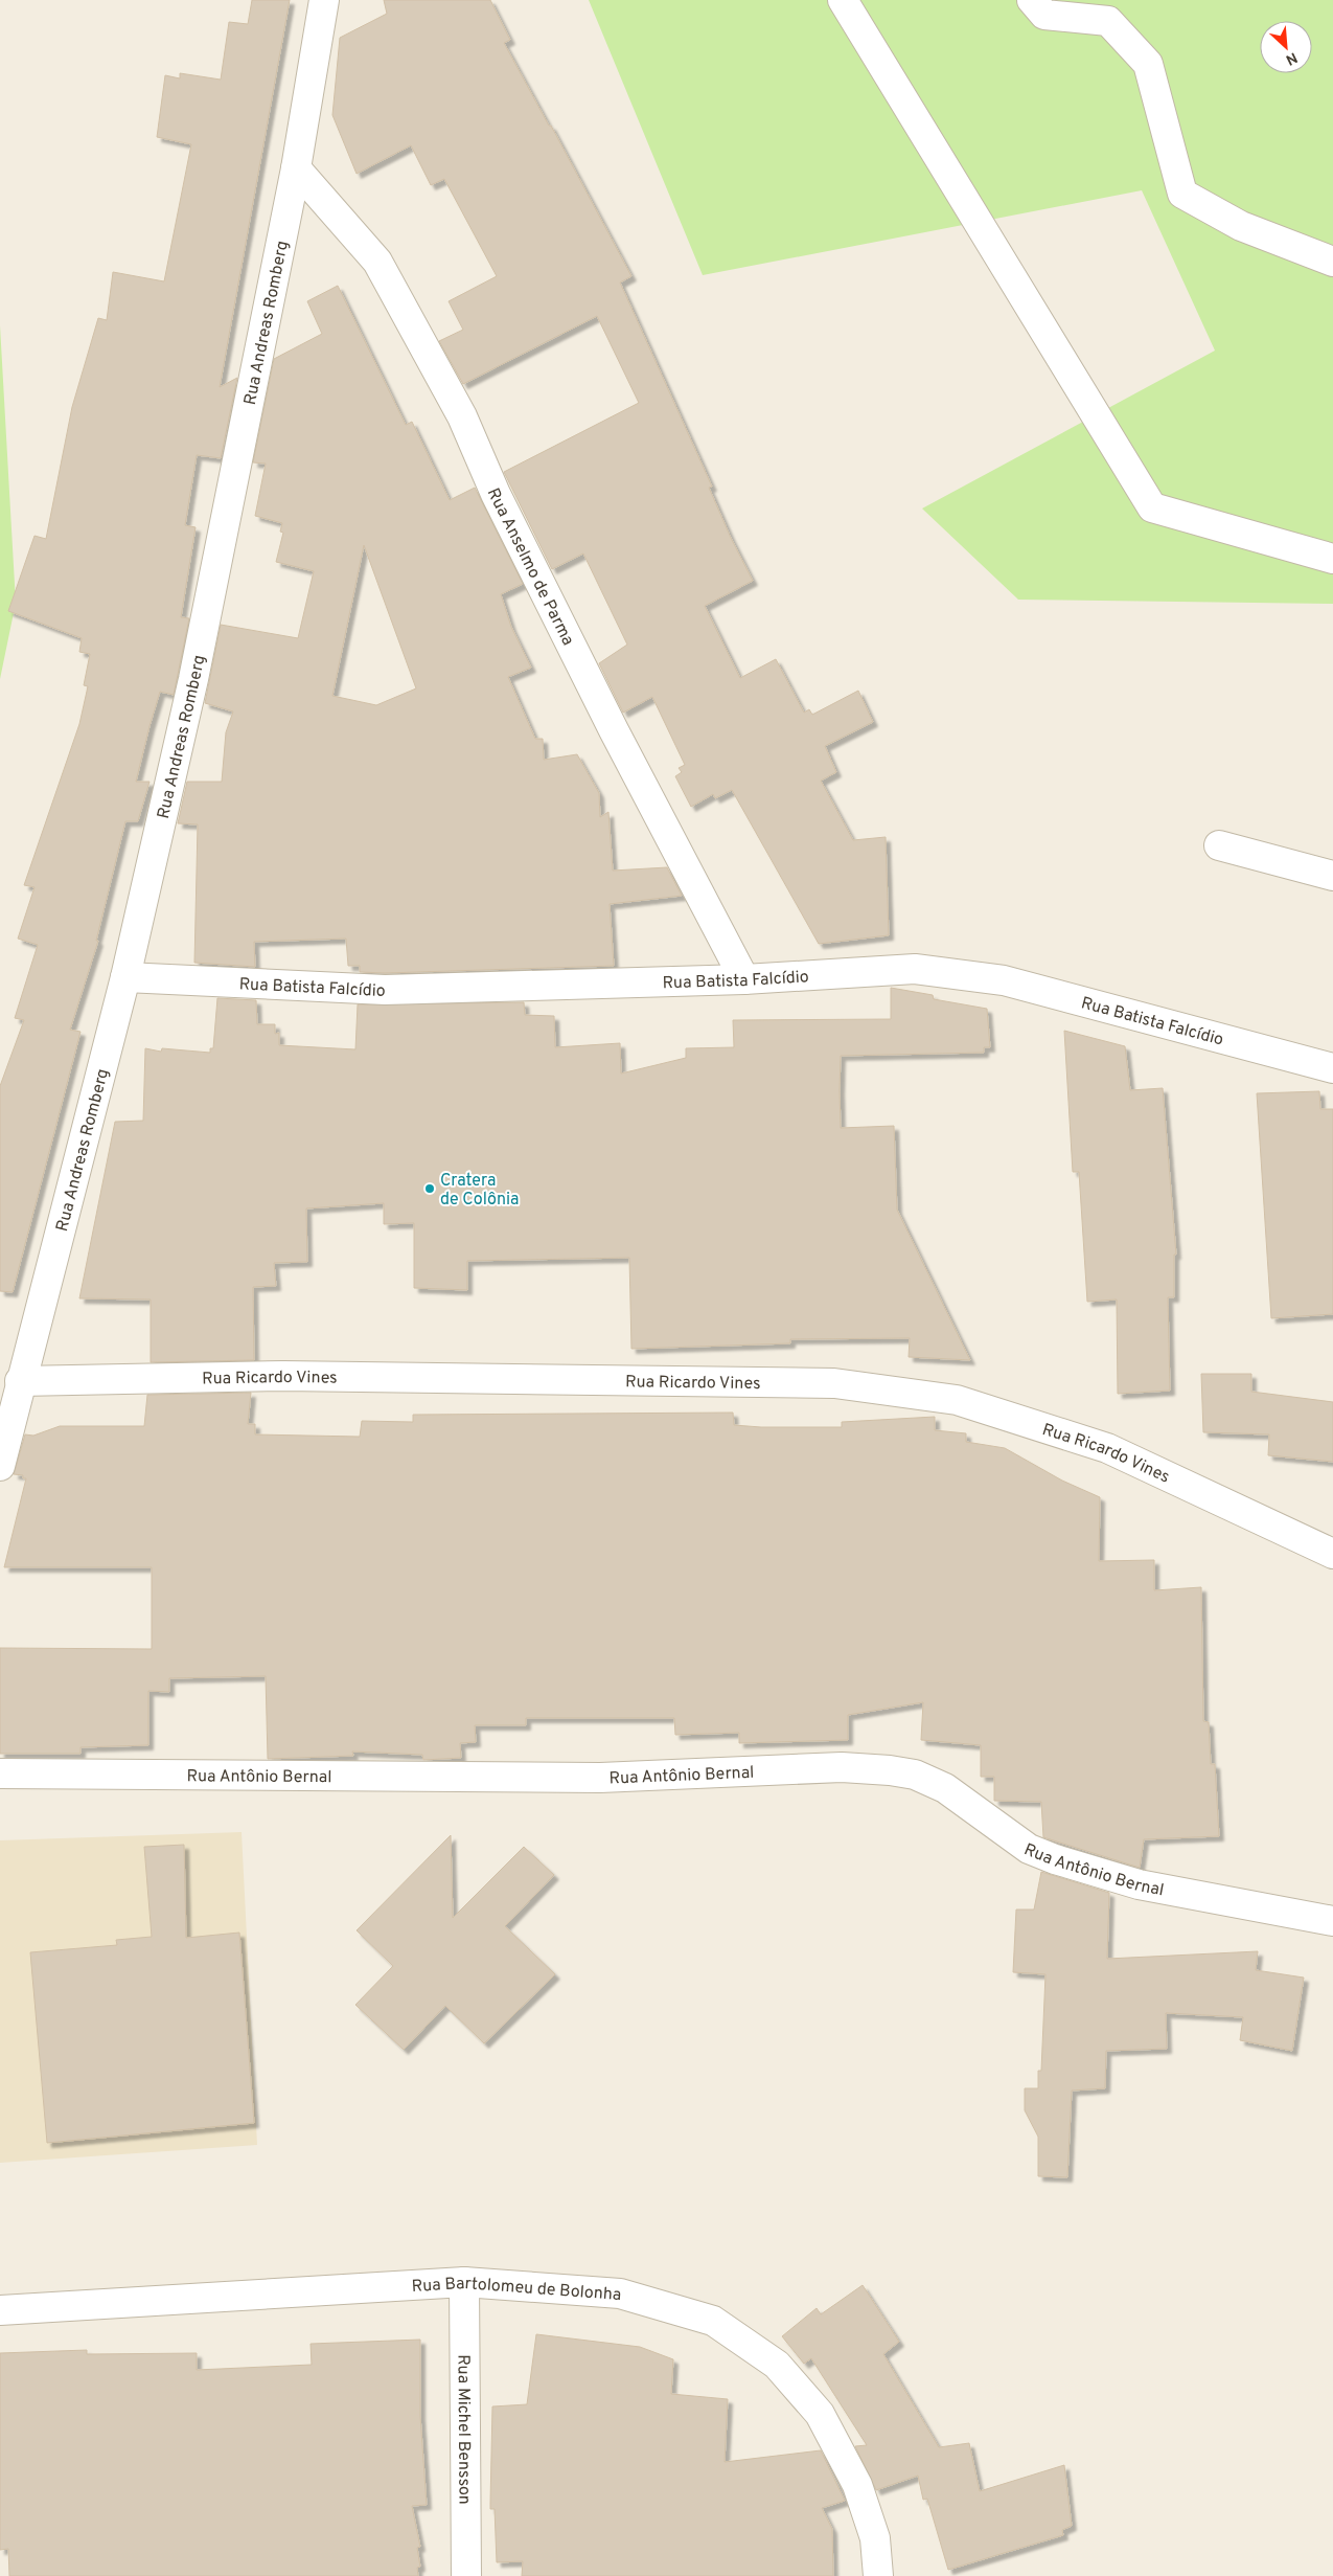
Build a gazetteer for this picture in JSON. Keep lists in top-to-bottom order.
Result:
{
  "streets": {
    "street": [
      "Rua Andreas Romberg",
      "Rua Anselmo de Parma",
      "Rua Batista Falcídio",
      "Rua Ricardo Vines",
      "Rua Antônio Bernal",
      "Rua Bartolomeu de Bolonha",
      "Rua Michel Bensson"
    ]
  },
  "crossings": [
    ["Rua Andreas Romberg", "Rua Anselmo de Parma"],
    ["Rua Andreas Romberg", "Rua Batista Falcídio"],
    ["Rua Andreas Romberg", "Rua Ricardo Vines"],
    ["Rua Anselmo de Parma", "Rua Batista Falcídio"],
    ["Rua Bartolomeu de Bolonha", "Rua Michel Bensson"]
  ],
  "places": ["Cratera de Colônia"],
  "north": "bottom right"
}
